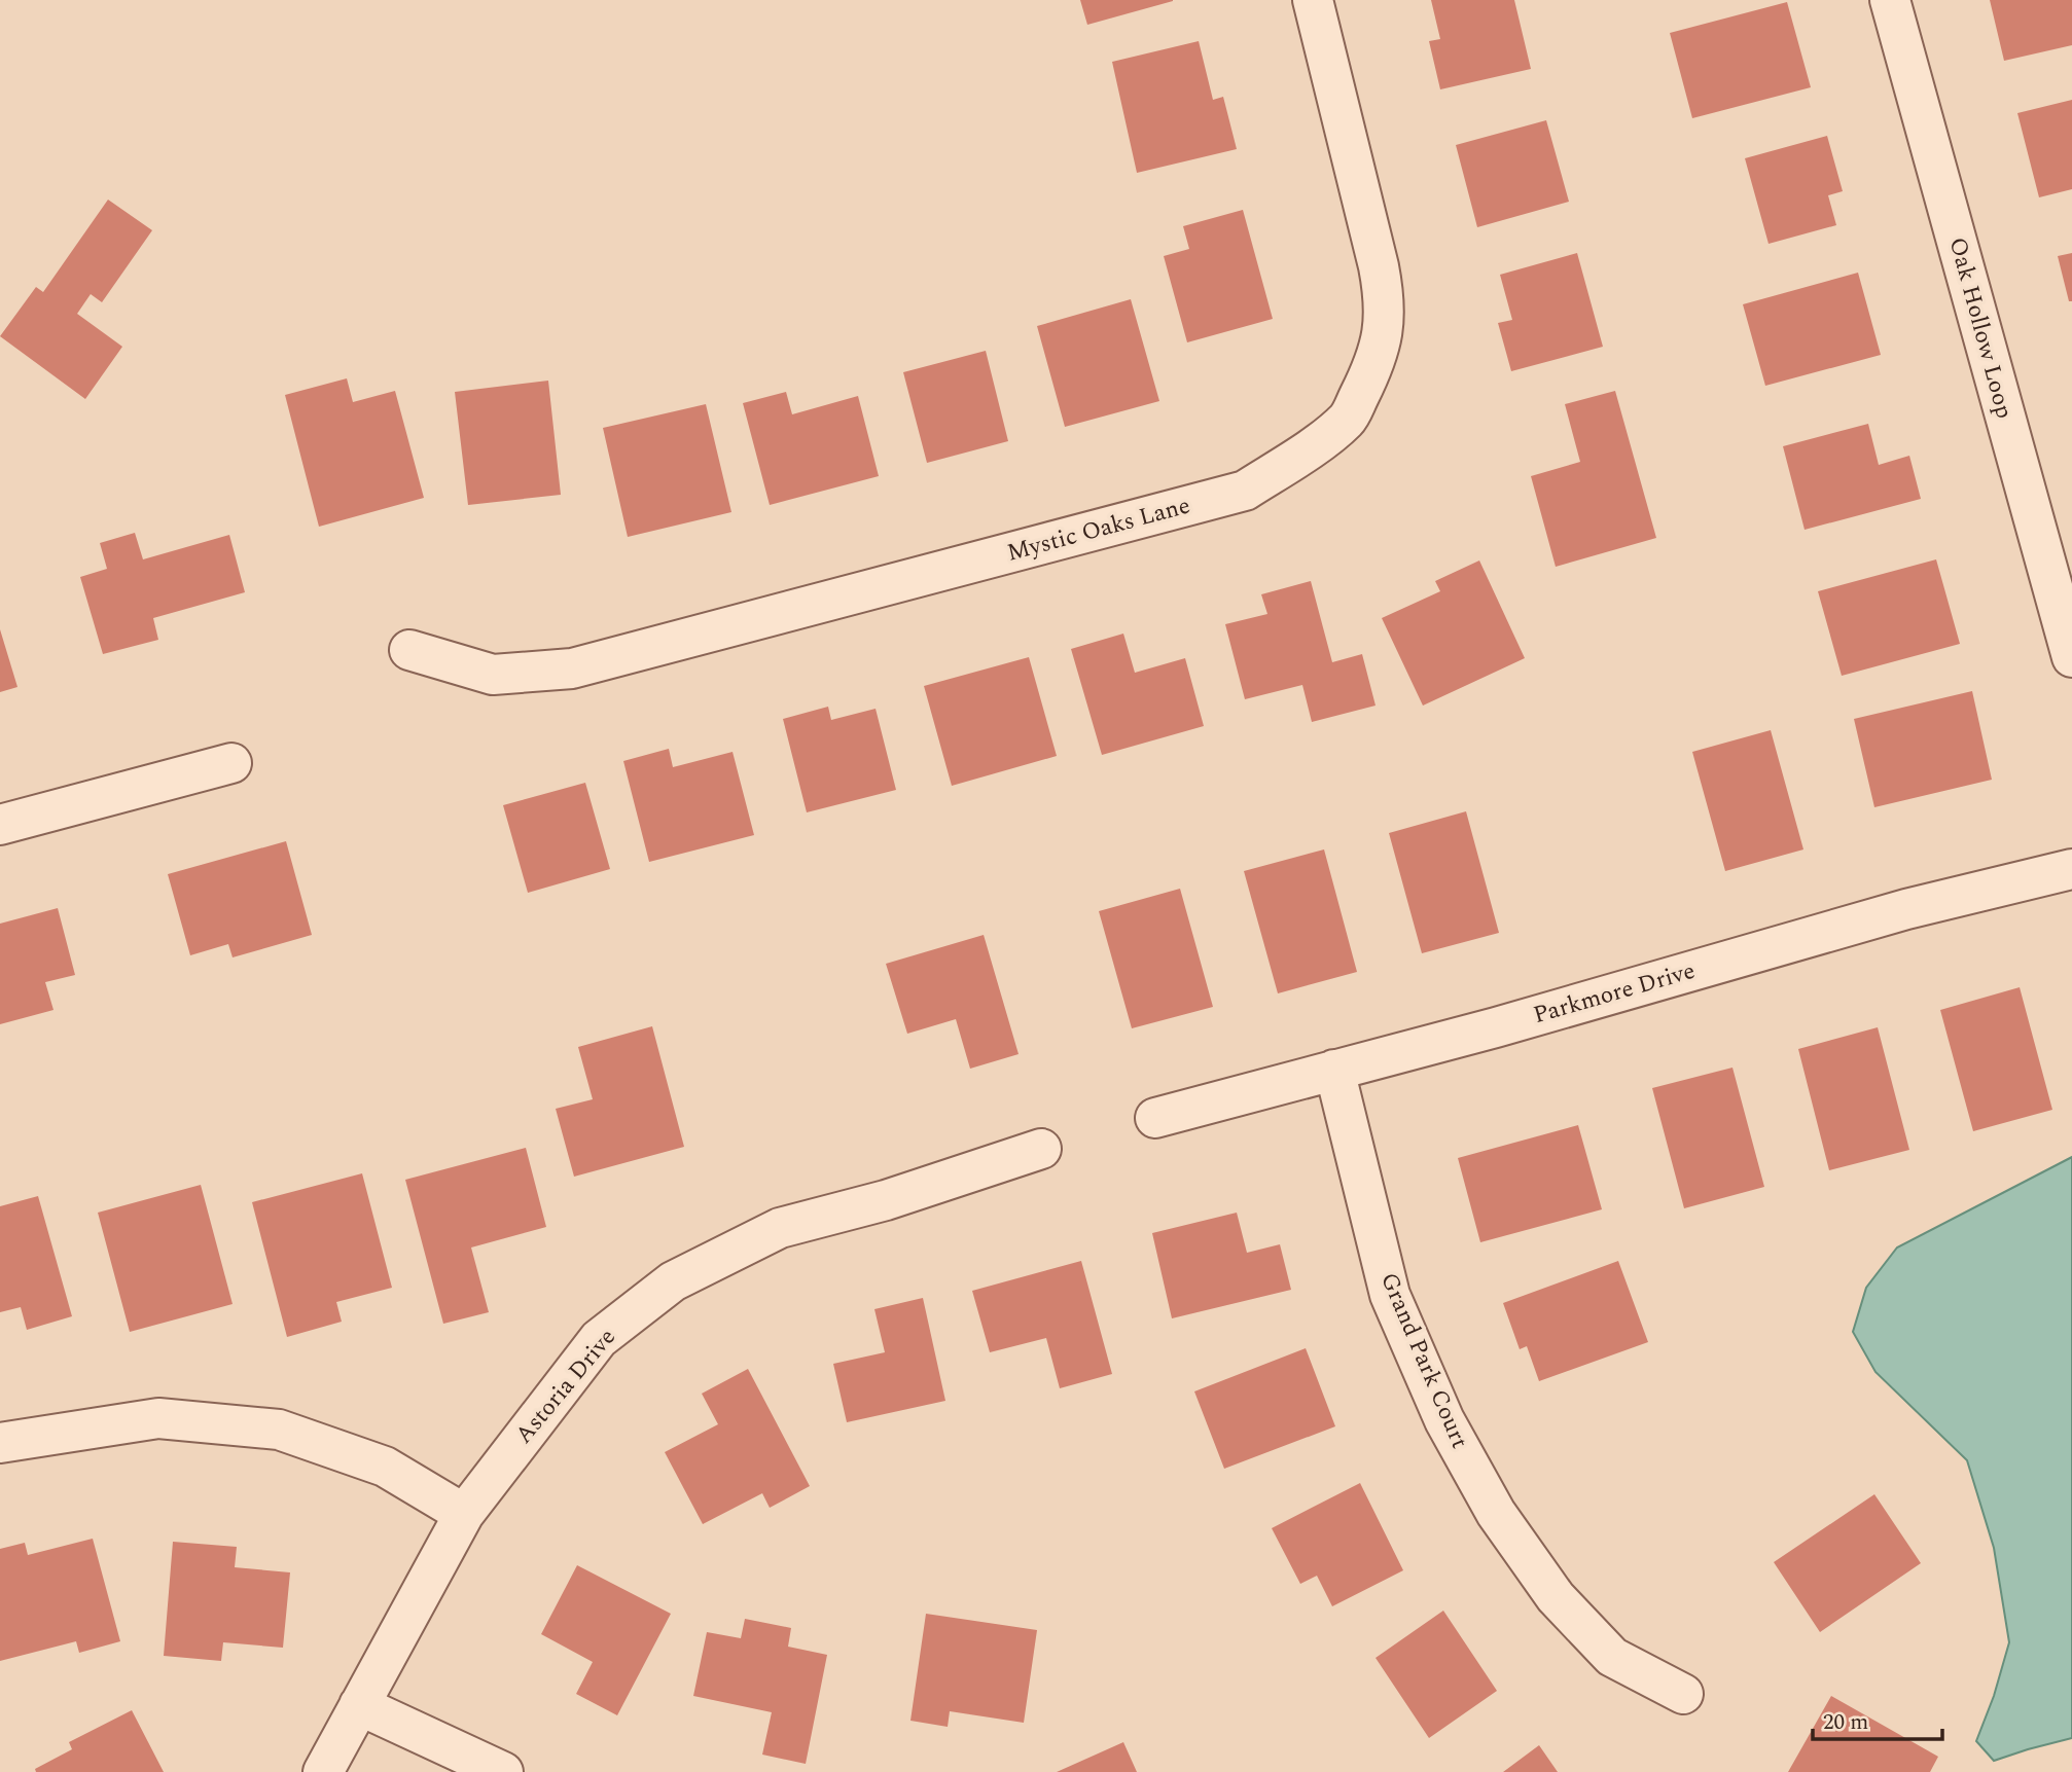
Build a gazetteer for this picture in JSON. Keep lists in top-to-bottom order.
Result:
{
  "streets": {
    "street": [
      "Oak Hollow Loop",
      "Mystic Oaks Lane",
      "Parkmore Drive",
      "Grand Park Court",
      "Astoria Drive"
    ]
  },
  "crossings": [
    ["Parkmore Drive", "Grand Park Court"]
  ],
  "scale_bar": "20 m"
}
